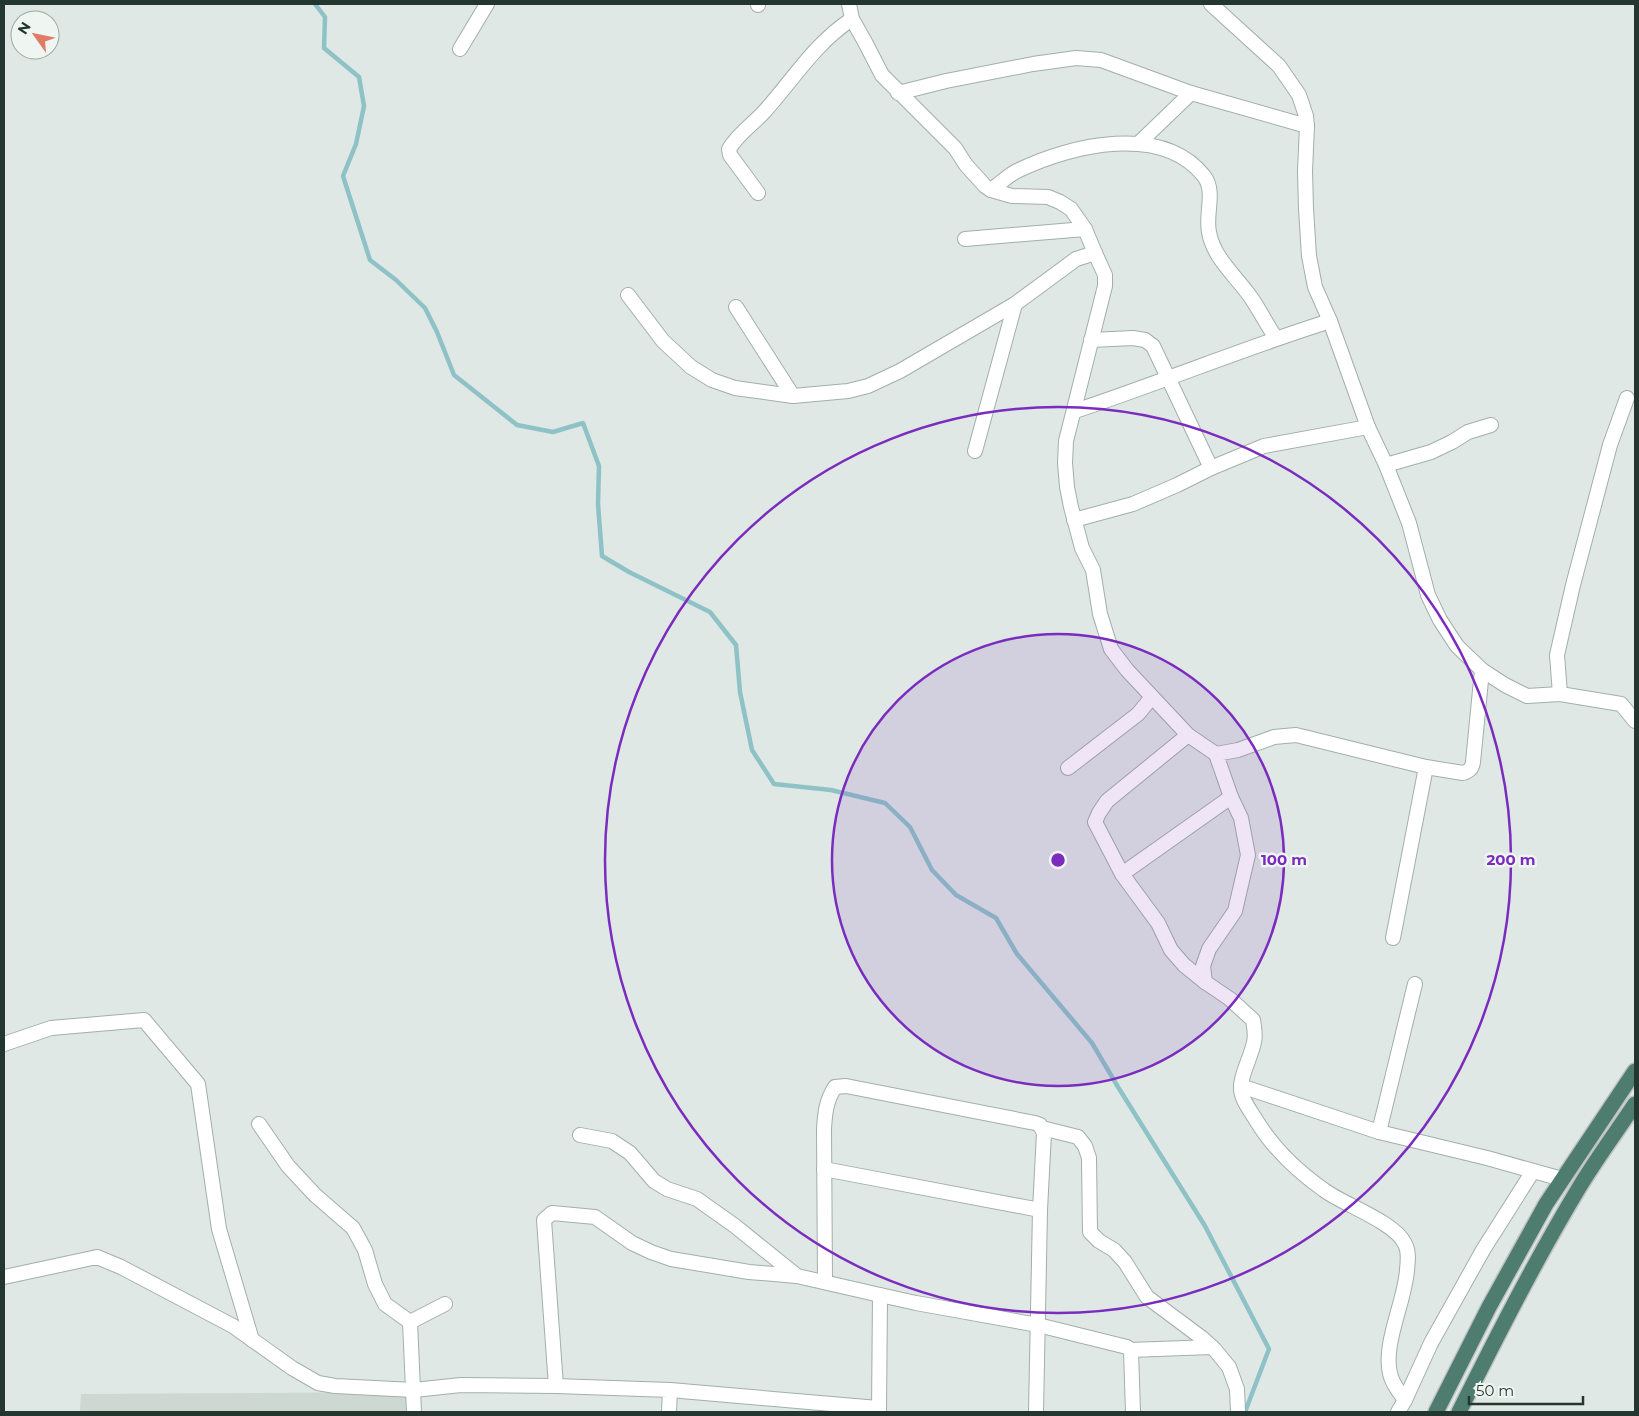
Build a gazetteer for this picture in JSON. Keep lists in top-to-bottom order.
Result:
{
  "scale_bar": "50 m",
  "north": "top left",
  "rings": ["100 m", "200 m"]
}
